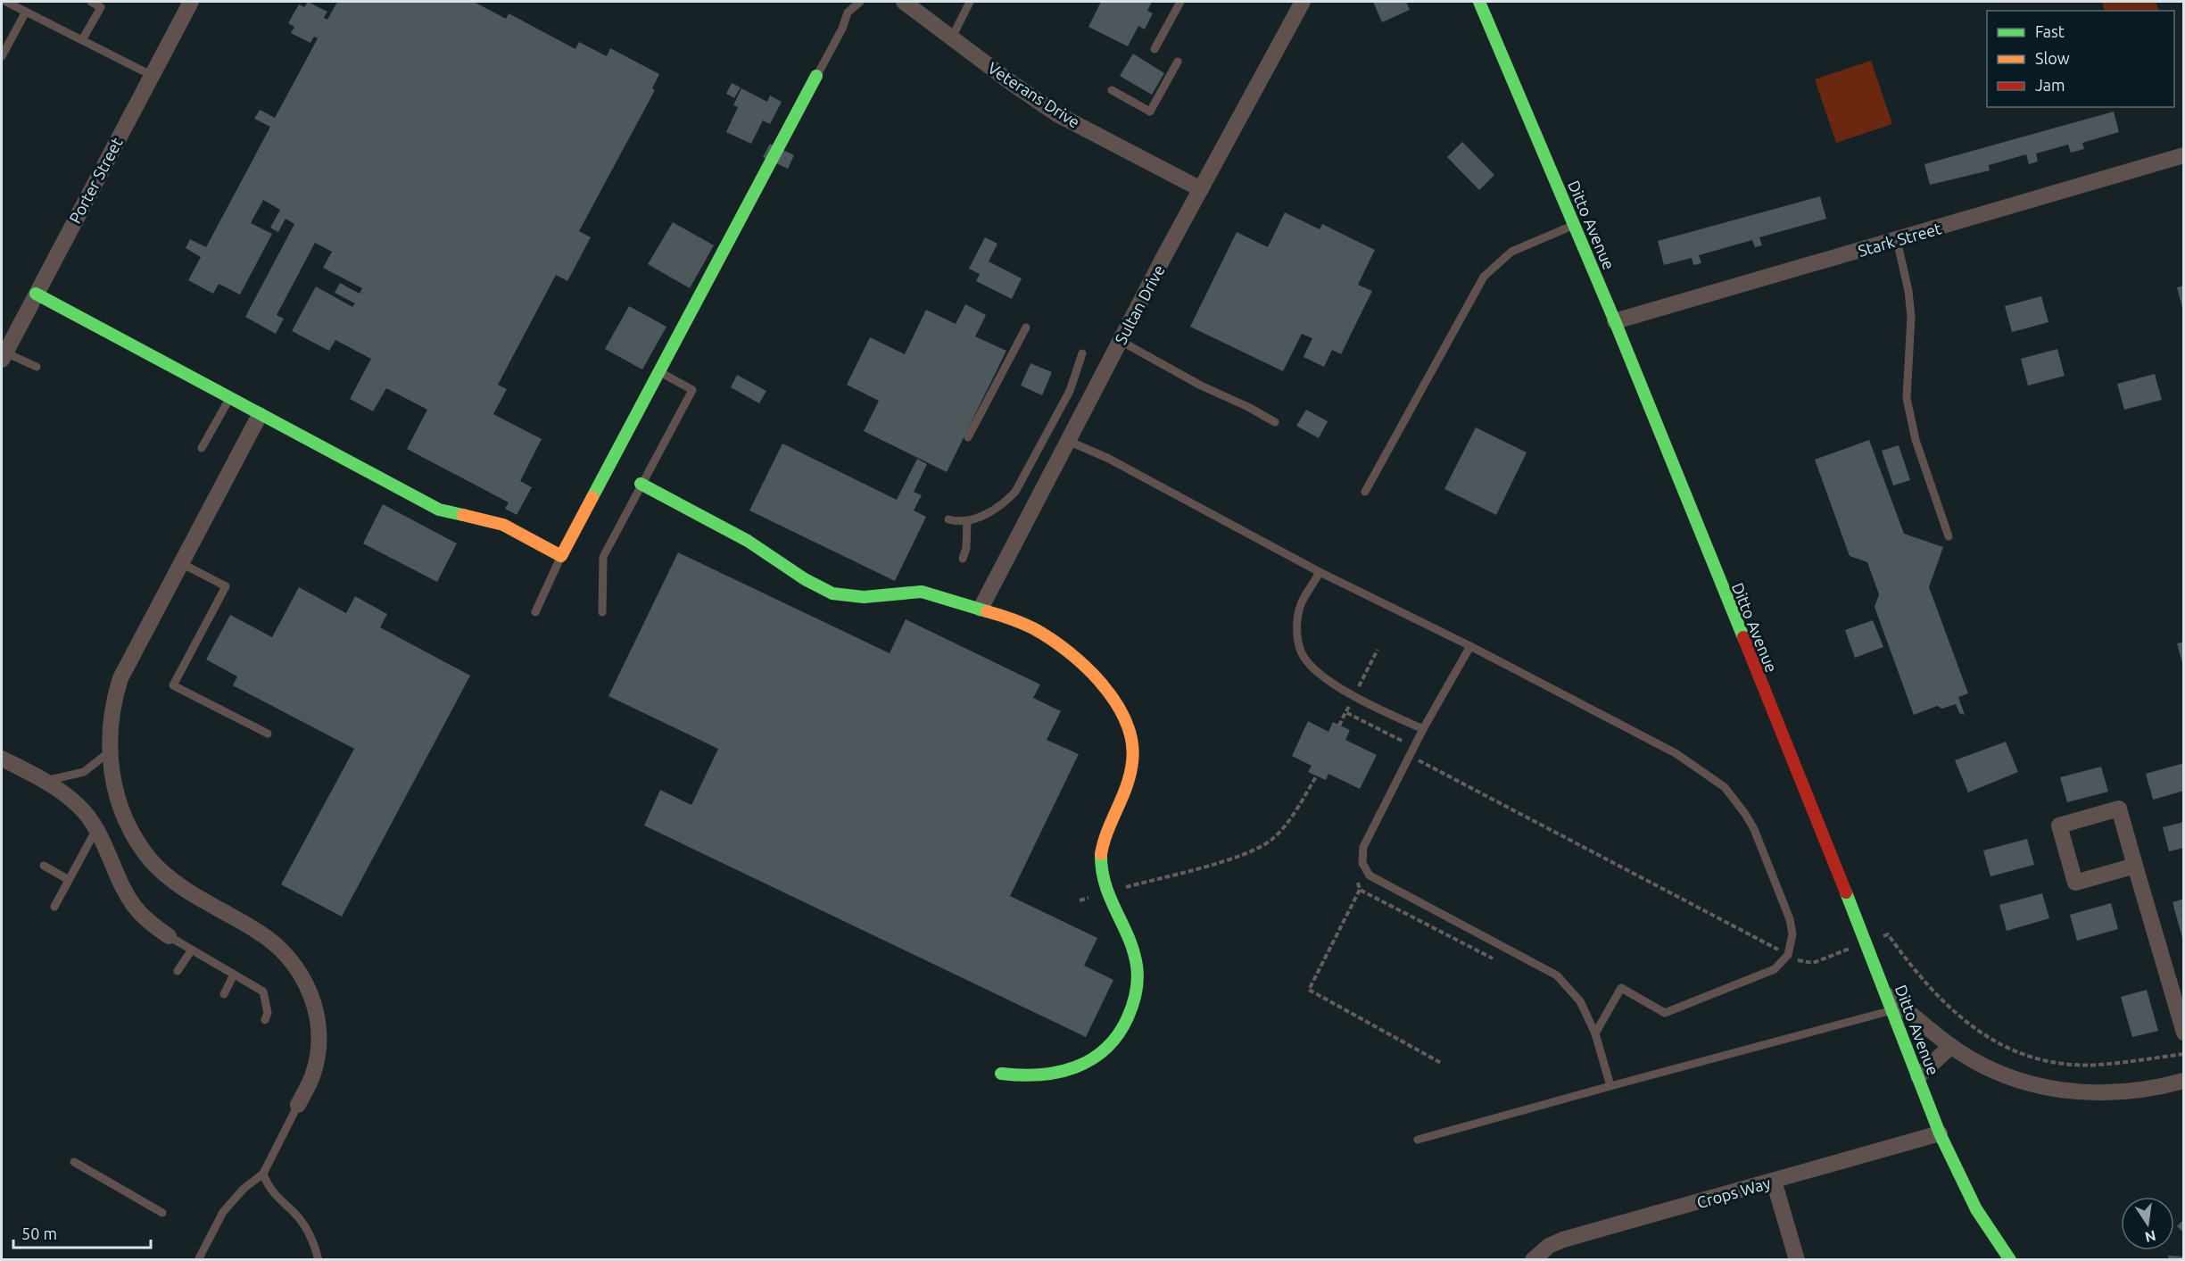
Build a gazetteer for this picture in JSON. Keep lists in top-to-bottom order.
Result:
{
  "streets": {
    "street": [
      "Veterans Drive",
      "Porter Street",
      "Ditto Avenue",
      "Stark Street",
      "Sultan Drive",
      "Crops Way"
    ]
  },
  "crossings": [
    ["Veterans Drive", "Sultan Drive"],
    ["Ditto Avenue", "Stark Street"],
    ["Ditto Avenue", "Crops Way"]
  ],
  "legend": ["Fast", "Slow", "Jam"],
  "scale_bar": "50 m",
  "north": "bottom"
}
